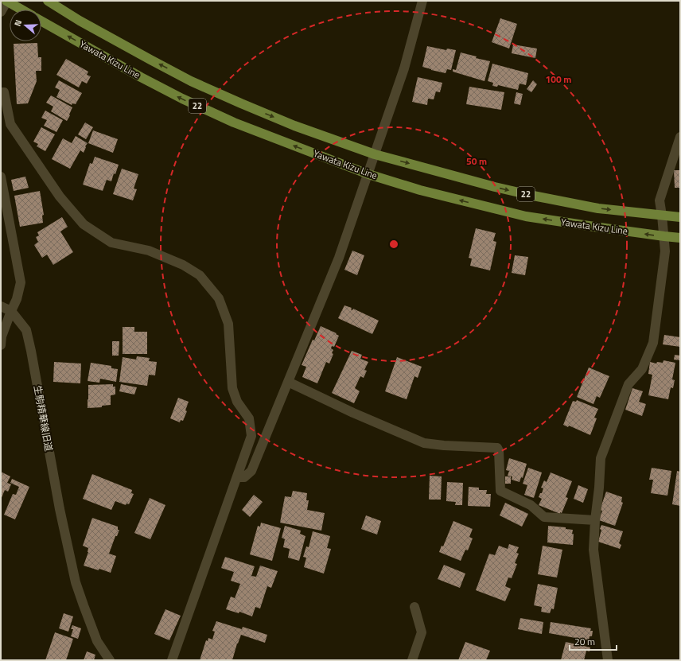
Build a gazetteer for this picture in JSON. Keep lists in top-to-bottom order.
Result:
{
  "streets": {
    "main road": ["Yawata Kizu Line", "22"],
    "street": ["生駒精華線旧道"]
  },
  "scale_bar": "20 m",
  "north": "left",
  "rings": ["100 m", "50 m"]
}
